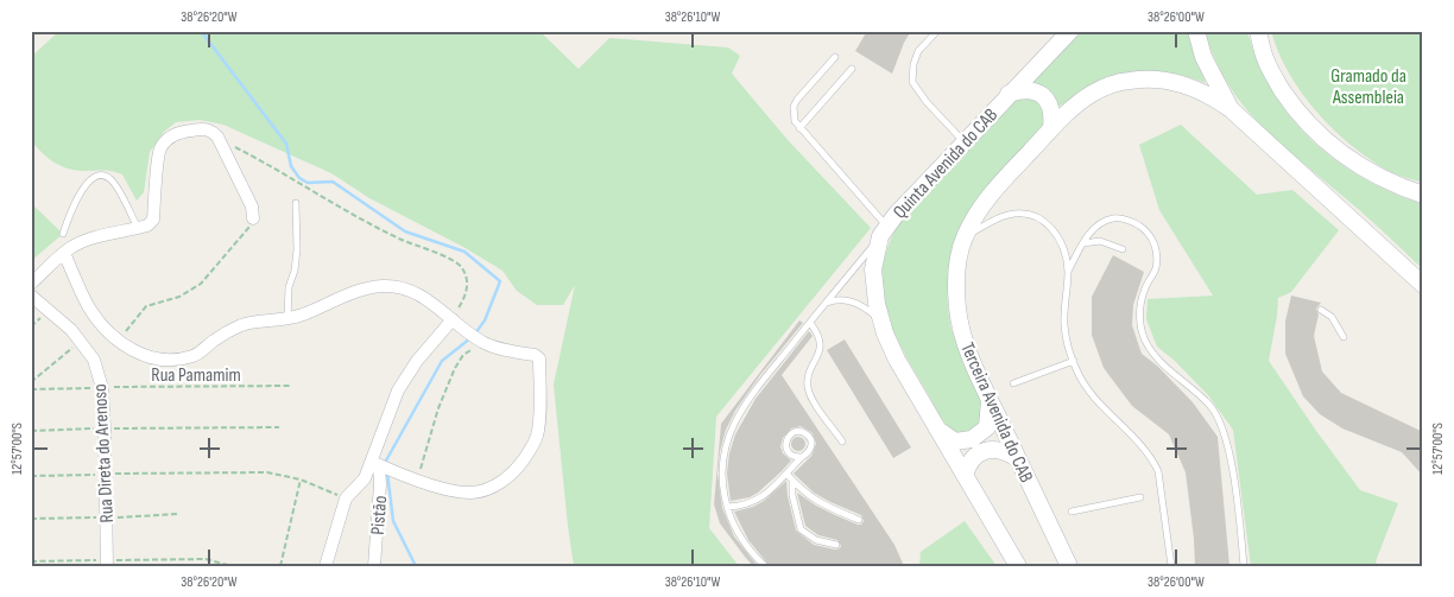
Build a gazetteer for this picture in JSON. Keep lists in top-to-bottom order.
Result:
{
  "streets": {
    "main road": ["Quinta Avenida do CAB", "Terceira Avenida do CAB"],
    "street": ["Rua Direta do Arenoso", "Pistão"],
    "path": ["Rua Pamamim"]
  },
  "crossings": [
    ["Rua Pamamim", "Rua Direta do Arenoso"]
  ],
  "parks": ["Gramado da Assembleia"],
  "coordinates": [
    "38°26'20\"W",
    "38°26'10\"W",
    "38°26'00\"W",
    "12°57'00\"S"
  ]
}
